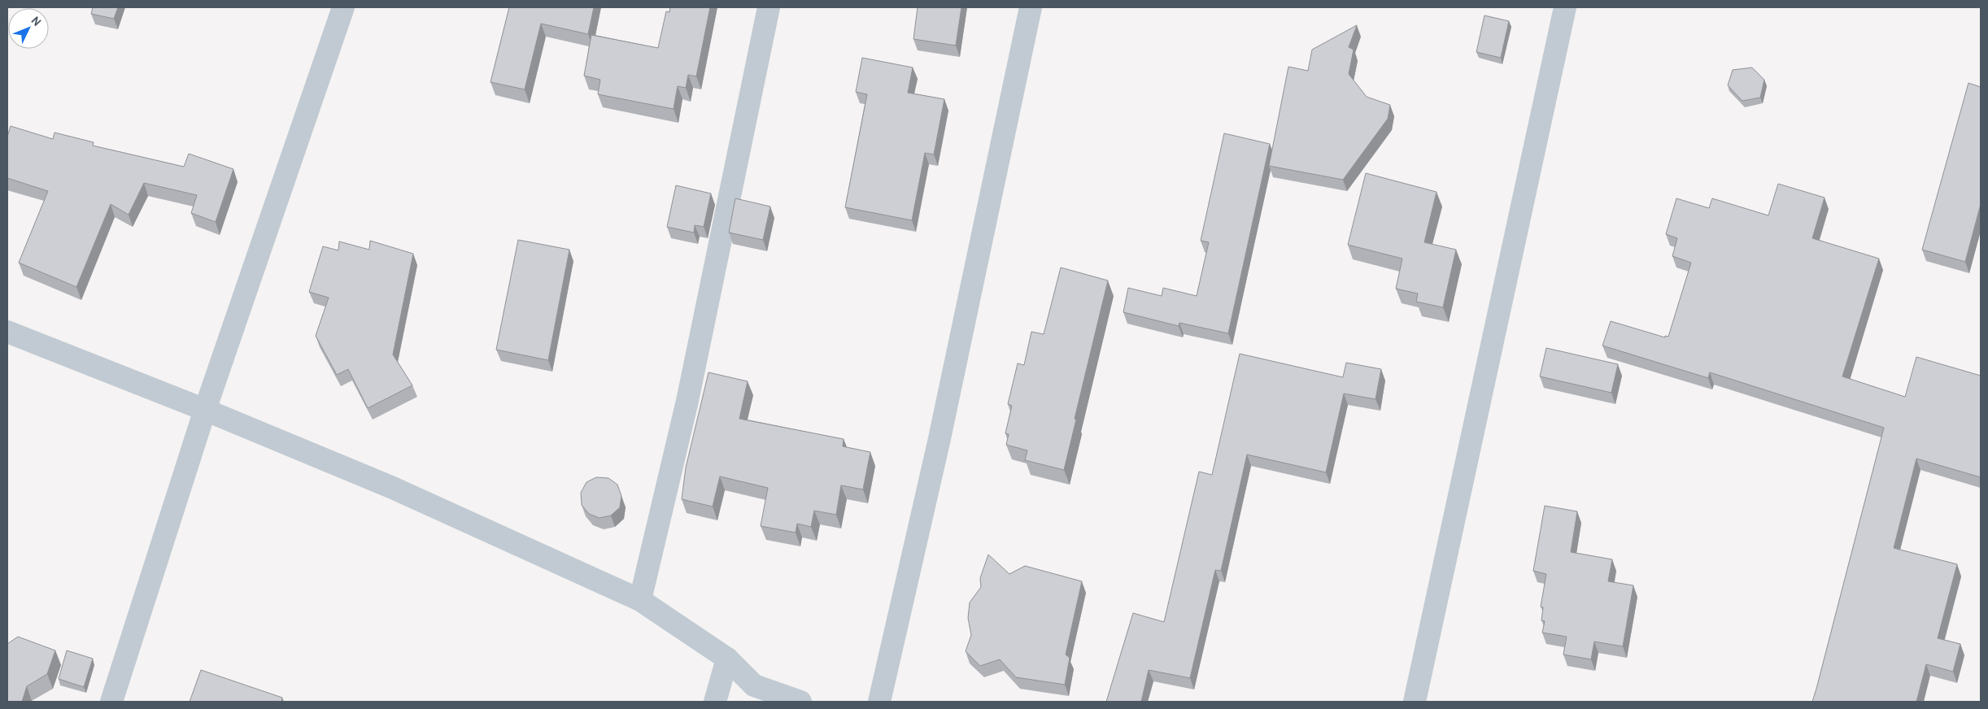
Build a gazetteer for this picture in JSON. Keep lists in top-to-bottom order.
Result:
{
  "north": "top right"
}
